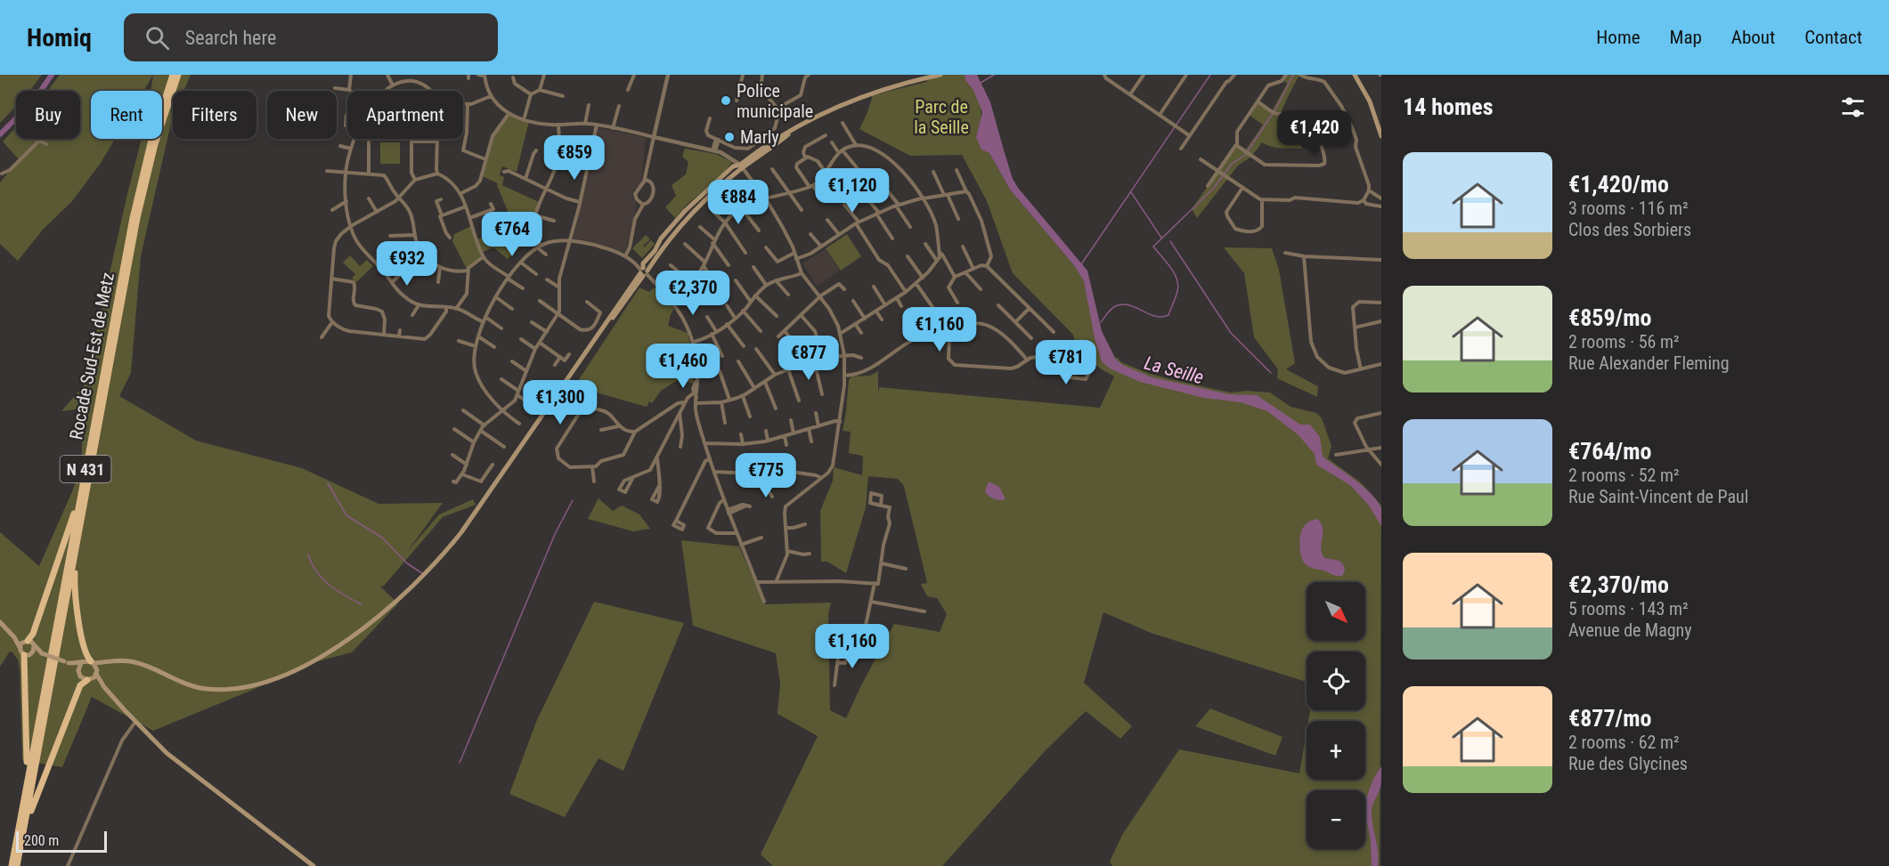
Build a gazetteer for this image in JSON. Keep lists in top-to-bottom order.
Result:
{
  "streets": {
    "highway": ["Rocade Sud-Est de Metz", "N 431"]
  },
  "water": ["La Seille"],
  "parks": ["Parc de la Seille"],
  "places": ["Police municipale", "Marly"],
  "scale_bar": "200 m",
  "north": "bottom right",
  "page": {
    "header": "Homiq",
    "search": "Search here",
    "nav": [
      "Home",
      "Map",
      "About",
      "Contact"
    ],
    "heading": "14 homes",
    "chip": [
      "Buy",
      "Rent",
      "Filters",
      "New",
      "Apartment"
    ],
    "price": [
      "€1,420",
      "€859",
      "€1,120",
      "€884",
      "€764",
      "€932",
      "€2,370",
      "€1,160",
      "€877",
      "€781",
      "€1,460",
      "€1,300",
      "€775",
      "€1,160"
    ],
    "list": [
      {
        "name": "€1,420/mo",
        "note": "3 rooms · 116 m² · Clos des Sorbiers"
      },
      {
        "name": "€859/mo",
        "note": "2 rooms · 56 m² · Rue Alexander Fleming"
      },
      {
        "name": "€764/mo",
        "note": "2 rooms · 52 m² · Rue Saint-Vincent de Paul"
      },
      {
        "name": "€2,370/mo",
        "note": "5 rooms · 143 m² · Avenue de Magny"
      },
      {
        "name": "€877/mo",
        "note": "2 rooms · 62 m² · Rue des Glycines"
      }
    ],
    "map_buttons": ["+", "−"],
    "scale": "200 m"
  }
}
